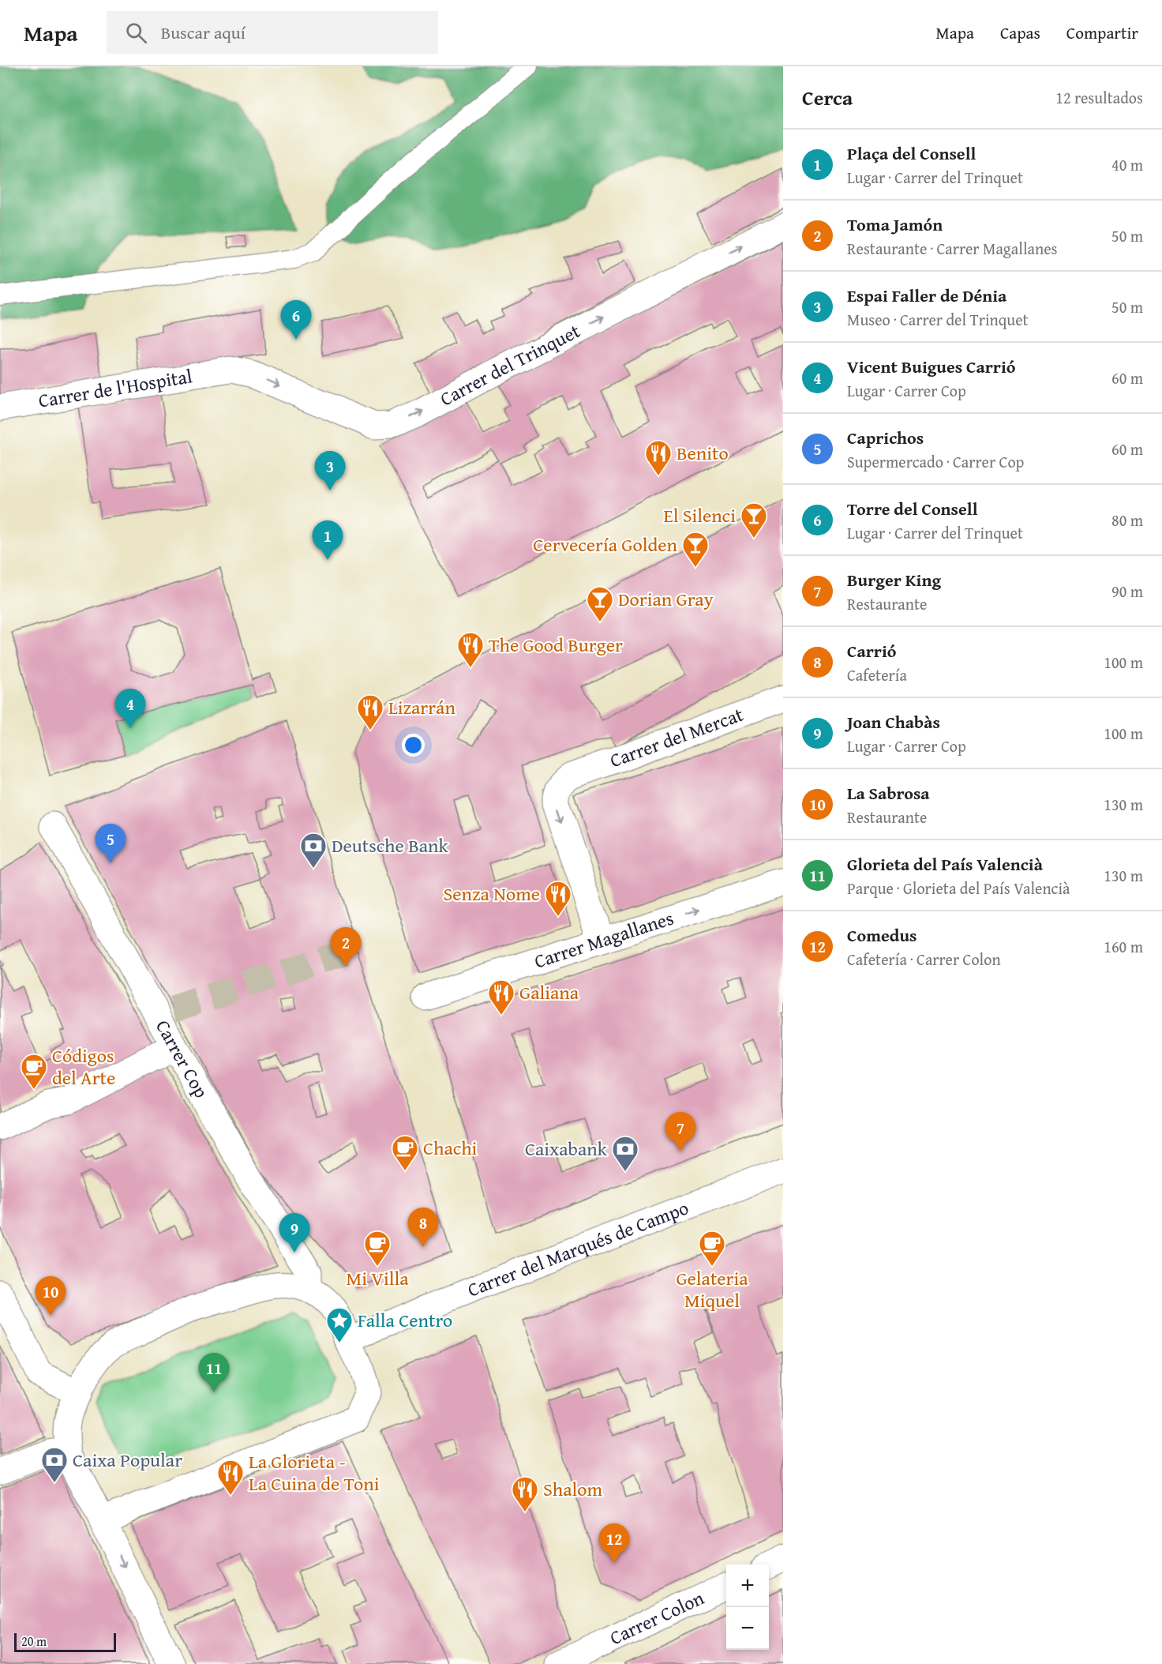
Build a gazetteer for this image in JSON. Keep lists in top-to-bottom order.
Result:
{
  "streets": {
    "street": [
      "Carrer del Trinquet",
      "Carrer de l'Hospital",
      "Carrer del Mercat",
      "Carrer Magallanes",
      "Carrer Cop",
      "Carrer del Marqués de Campo",
      "Carrer Colon"
    ]
  },
  "crossings": [
    ["Carrer del Trinquet", "Carrer de l'Hospital"],
    ["Carrer del Mercat", "Carrer Magallanes"]
  ],
  "one_way": ["Carrer del Trinquet", "Carrer Magallanes"],
  "places": {
    "restaurant": [
      "Benito",
      "The Good Burger",
      "Lizarrán",
      "Senza Nome",
      "Galiana",
      "La Glorieta - La Cuina de Toni",
      "Shalom"
    ],
    "bar": ["El Silenci", "Cervecería Golden", "Dorian Gray"],
    "bank": ["Deutsche Bank", "Caixabank", "Caixa Popular"],
    "cafe": [
      "Códigos del Arte",
      "Chachi",
      "Mi Villa",
      "Gelateria Miquel"
    ],
    "place": ["Falla Centro"]
  },
  "scale_bar": "20 m",
  "page": {
    "header": "Mapa",
    "search": "Buscar aquí",
    "nav": ["Mapa", "Capas", "Compartir"],
    "heading": ["Cerca", "12 resultados"],
    "list": [
      {
        "mark": "1",
        "name": "Plaça del Consell",
        "note": "Lugar · Carrer del Trinquet",
        "value": "40 m"
      },
      {
        "mark": "2",
        "name": "Toma Jamón",
        "note": "Restaurante · Carrer Magallanes",
        "value": "50 m"
      },
      {
        "mark": "3",
        "name": "Espai Faller de Dénia",
        "note": "Museo · Carrer del Trinquet",
        "value": "50 m"
      },
      {
        "mark": "4",
        "name": "Vicent Buigues Carrió",
        "note": "Lugar · Carrer Cop",
        "value": "60 m"
      },
      {
        "mark": "5",
        "name": "Caprichos",
        "note": "Supermercado · Carrer Cop",
        "value": "60 m"
      },
      {
        "mark": "6",
        "name": "Torre del Consell",
        "note": "Lugar · Carrer del Trinquet",
        "value": "80 m"
      },
      {
        "mark": "7",
        "name": "Burger King",
        "note": "Restaurante",
        "value": "90 m"
      },
      {
        "mark": "8",
        "name": "Carrió",
        "note": "Cafetería",
        "value": "100 m"
      },
      {
        "mark": "9",
        "name": "Joan Chabàs",
        "note": "Lugar · Carrer Cop",
        "value": "100 m"
      },
      {
        "mark": "10",
        "name": "La Sabrosa",
        "note": "Restaurante",
        "value": "130 m"
      },
      {
        "mark": "11",
        "name": "Glorieta del País Valencià",
        "note": "Parque · Glorieta del País Valencià",
        "value": "130 m"
      },
      {
        "mark": "12",
        "name": "Comedus",
        "note": "Cafetería · Carrer Colon",
        "value": "160 m"
      }
    ],
    "pins": [
      "6",
      "3",
      "1",
      "4",
      "5",
      "2",
      "7",
      "8",
      "9",
      "10",
      "11",
      "12"
    ],
    "map_buttons": ["+", "−"],
    "scale": "20 m"
  }
}
